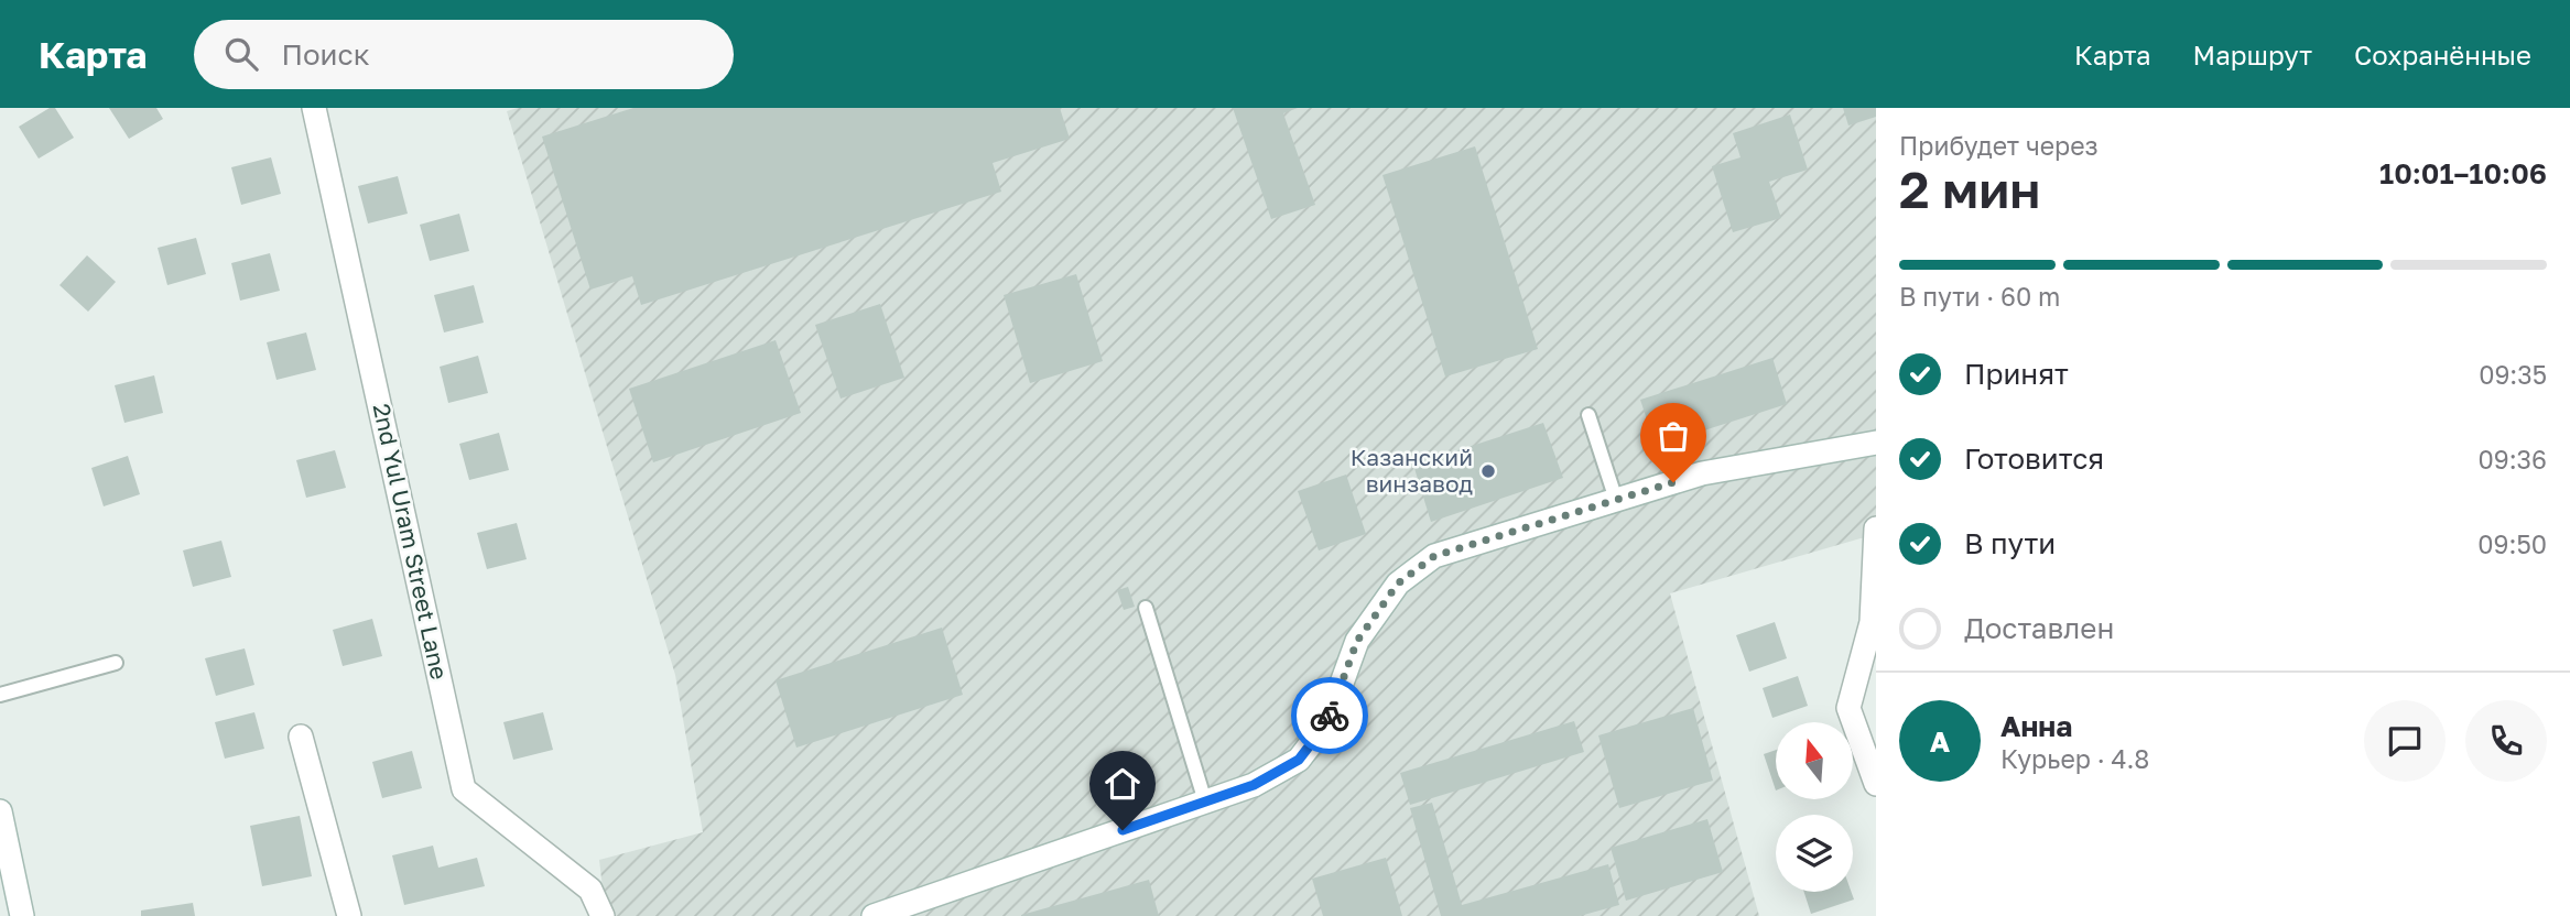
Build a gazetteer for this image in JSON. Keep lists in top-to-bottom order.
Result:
{
  "streets": {
    "street": ["2nd Yul Uram Street Lane"]
  },
  "places": ["Казанский винзавод"],
  "north": "top",
  "page": {
    "header": "Карта",
    "search": "Поиск",
    "nav": ["Карта", "Маршрут", "Сохранённые"],
    "heading": ["2 мин", "Прибудет через", "10:01–10:06"],
    "panel": ["Анна", "Курьер · 4.8"],
    "bar": "В пути · 60 m",
    "list": [
      ["Принят", "09:35"],
      ["Готовится", "09:36"],
      ["В пути", "09:50"],
      "Доставлен"
    ],
    "round": "А"
  }
}
